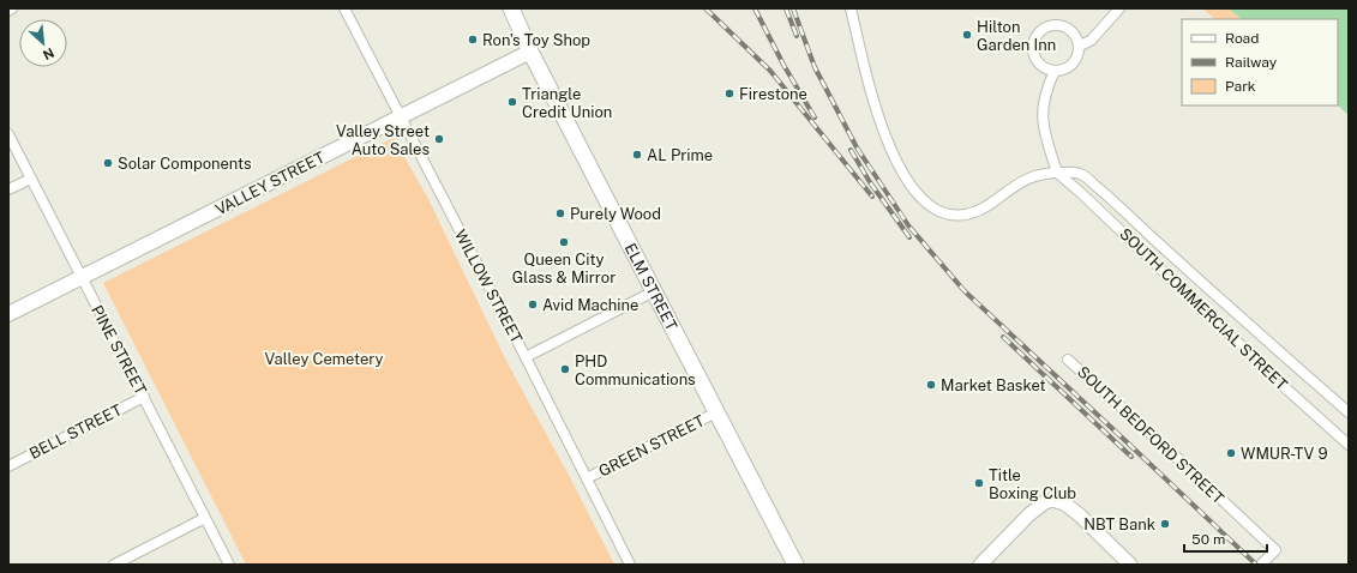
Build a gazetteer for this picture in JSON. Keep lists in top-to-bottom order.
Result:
{
  "streets": {
    "main road": ["VALLEY STREET", "ELM STREET"],
    "street": [
      "WILLOW STREET",
      "SOUTH COMMERCIAL STREET",
      "PINE STREET",
      "BELL STREET",
      "SOUTH BEDFORD STREET",
      "GREEN STREET"
    ]
  },
  "crossings": [
    ["VALLEY STREET", "WILLOW STREET"],
    ["VALLEY STREET", "ELM STREET"],
    ["VALLEY STREET", "PINE STREET"],
    ["WILLOW STREET", "GREEN STREET"],
    ["ELM STREET", "GREEN STREET"],
    ["PINE STREET", "BELL STREET"]
  ],
  "parks": ["Valley Cemetery"],
  "places": [
    "Hilton Garden Inn",
    "Ron's Toy Shop",
    "Firestone",
    "Triangle Credit Union",
    "Valley Street Auto Sales",
    "AL Prime",
    "Solar Components",
    "Purely Wood",
    "Queen City Glass & Mirror",
    "Avid Machine",
    "PHD Communications",
    "Market Basket",
    "WMUR-TV 9",
    "Title Boxing Club",
    "NBT Bank"
  ],
  "legend": ["Road", "Railway", "Park"],
  "scale_bar": "50 m",
  "north": "bottom right"
}
